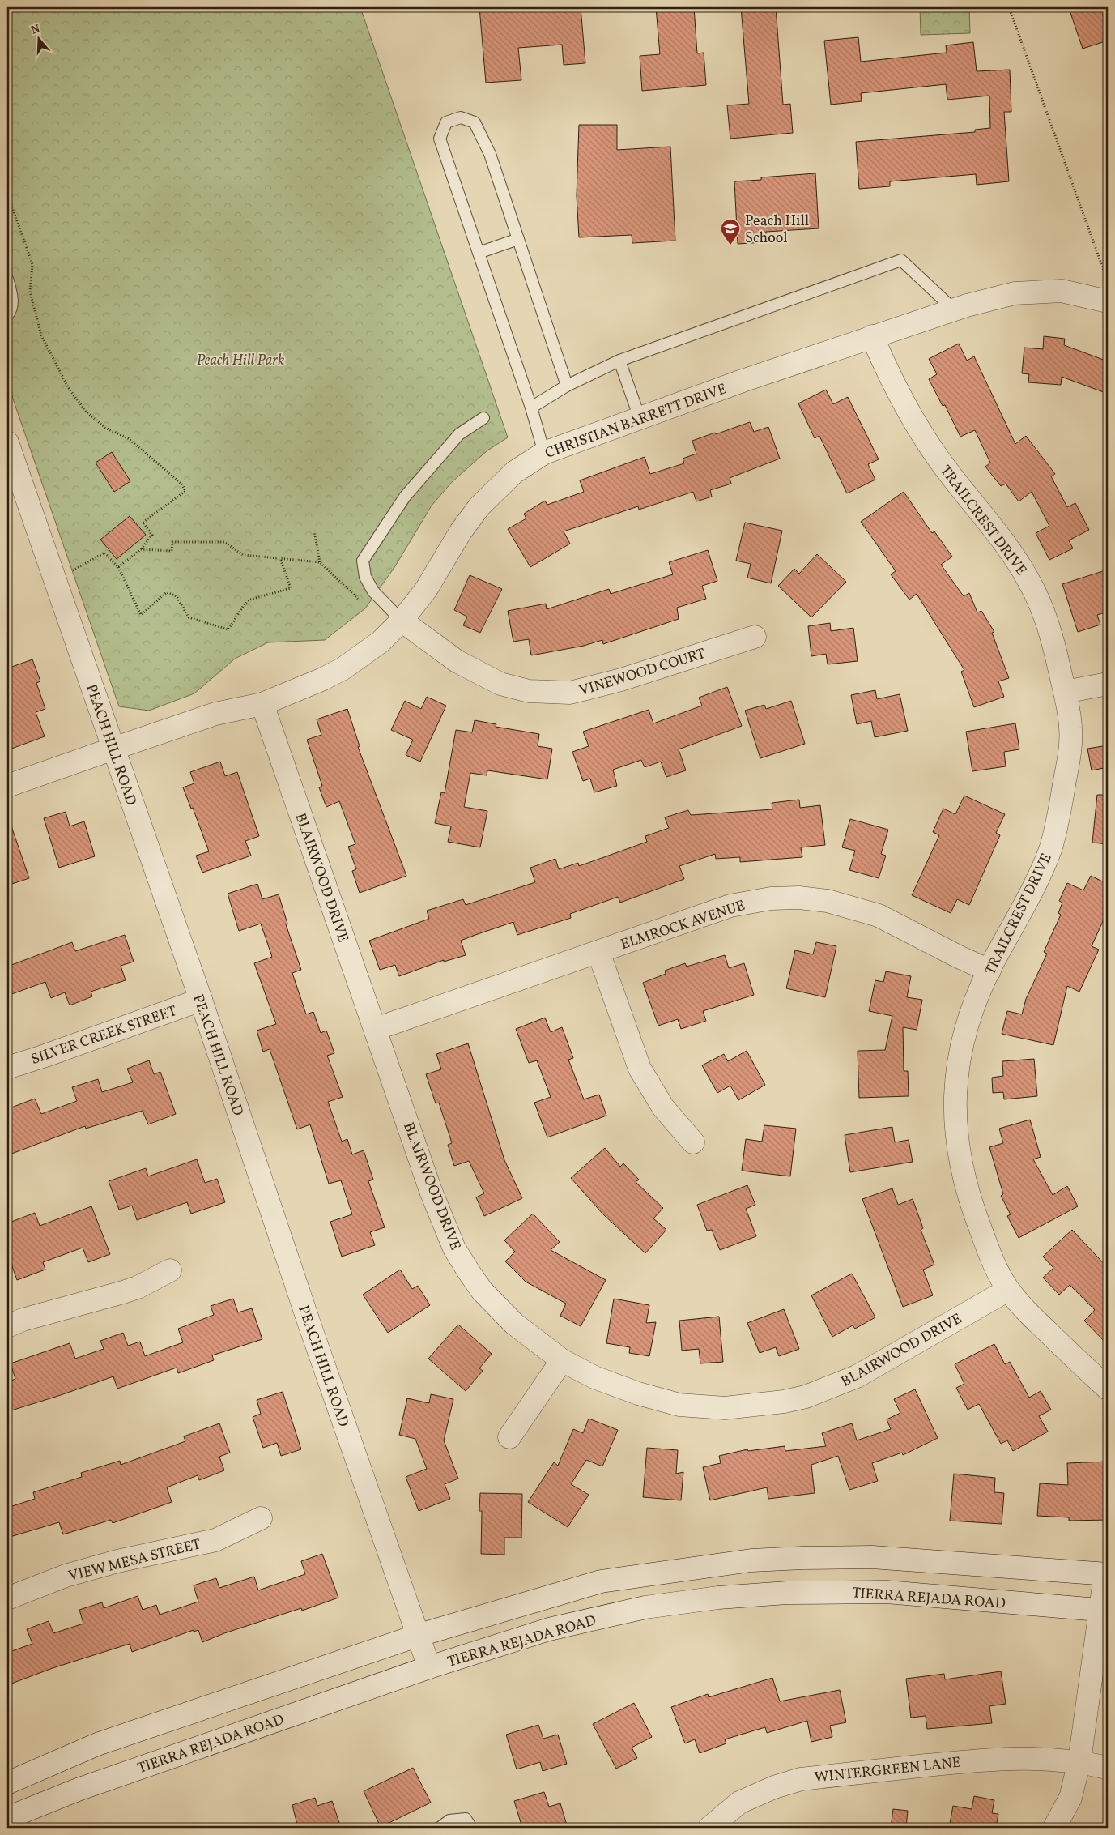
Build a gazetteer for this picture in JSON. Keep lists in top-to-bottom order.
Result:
{
  "streets": {
    "street": [
      "CHRISTIAN BARRETT DRIVE",
      "TRAILCREST DRIVE",
      "VINEWOOD COURT",
      "PEACH HILL ROAD",
      "BLAIRWOOD DRIVE",
      "ELMROCK AVENUE",
      "SILVER CREEK STREET",
      "VIEW MESA STREET",
      "TIERRA REJADA ROAD",
      "WINTERGREEN LANE"
    ]
  },
  "crossings": [
    ["CHRISTIAN BARRETT DRIVE", "TRAILCREST DRIVE"],
    ["CHRISTIAN BARRETT DRIVE", "VINEWOOD COURT"],
    ["CHRISTIAN BARRETT DRIVE", "PEACH HILL ROAD"],
    ["CHRISTIAN BARRETT DRIVE", "BLAIRWOOD DRIVE"],
    ["TRAILCREST DRIVE", "BLAIRWOOD DRIVE"],
    ["TRAILCREST DRIVE", "ELMROCK AVENUE"],
    ["PEACH HILL ROAD", "SILVER CREEK STREET"],
    ["PEACH HILL ROAD", "TIERRA REJADA ROAD"],
    ["BLAIRWOOD DRIVE", "ELMROCK AVENUE"]
  ],
  "parks": ["Peach Hill Park"],
  "places": {
    "school or university": ["Peach Hill School"]
  },
  "north": "top"
}
